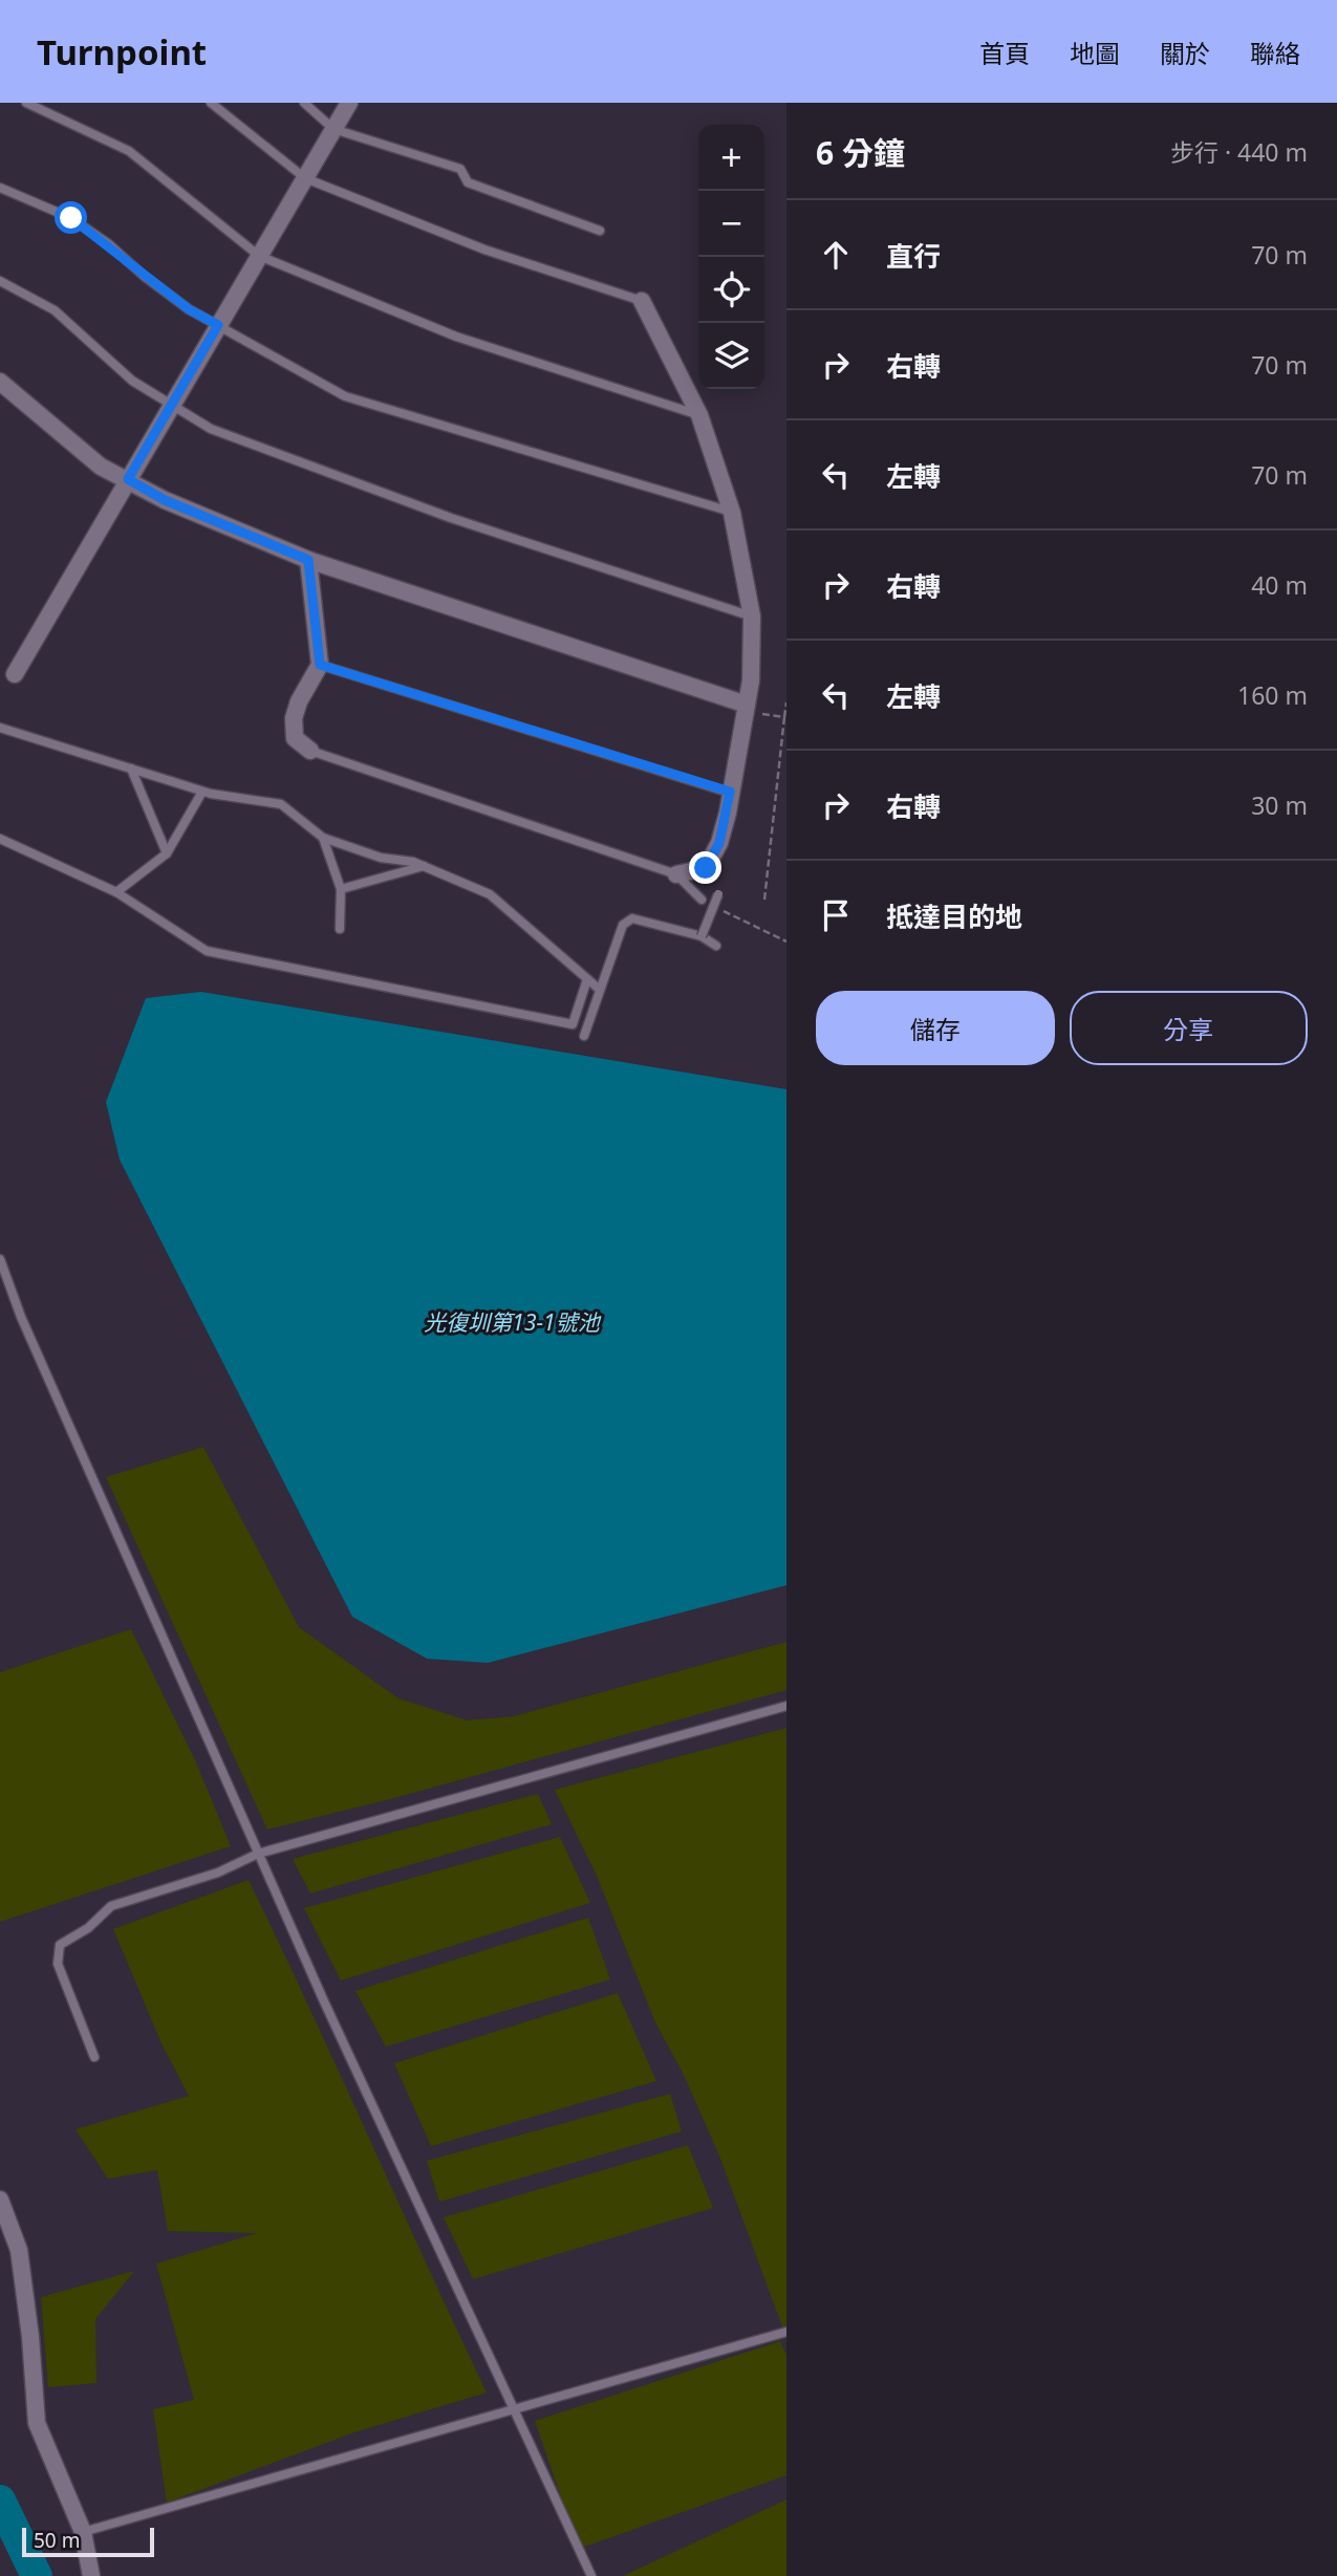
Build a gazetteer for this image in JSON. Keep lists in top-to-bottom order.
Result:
{
  "water": ["光復圳第13-1號池"],
  "scale_bar": "50 m",
  "page": {
    "header": "Turnpoint",
    "nav": [
      "首頁",
      "地圖",
      "關於",
      "聯絡"
    ],
    "heading": ["6 分鐘", "步行 · 440 m"],
    "map_buttons": ["+", "−"],
    "list": [
      ["直行", "70 m"],
      ["右轉", "70 m"],
      ["左轉", "70 m"],
      ["右轉", "40 m"],
      ["左轉", "160 m"],
      ["右轉", "30 m"],
      "抵達目的地"
    ],
    "buttons": ["儲存", "分享"],
    "scale": "50 m"
  }
}
